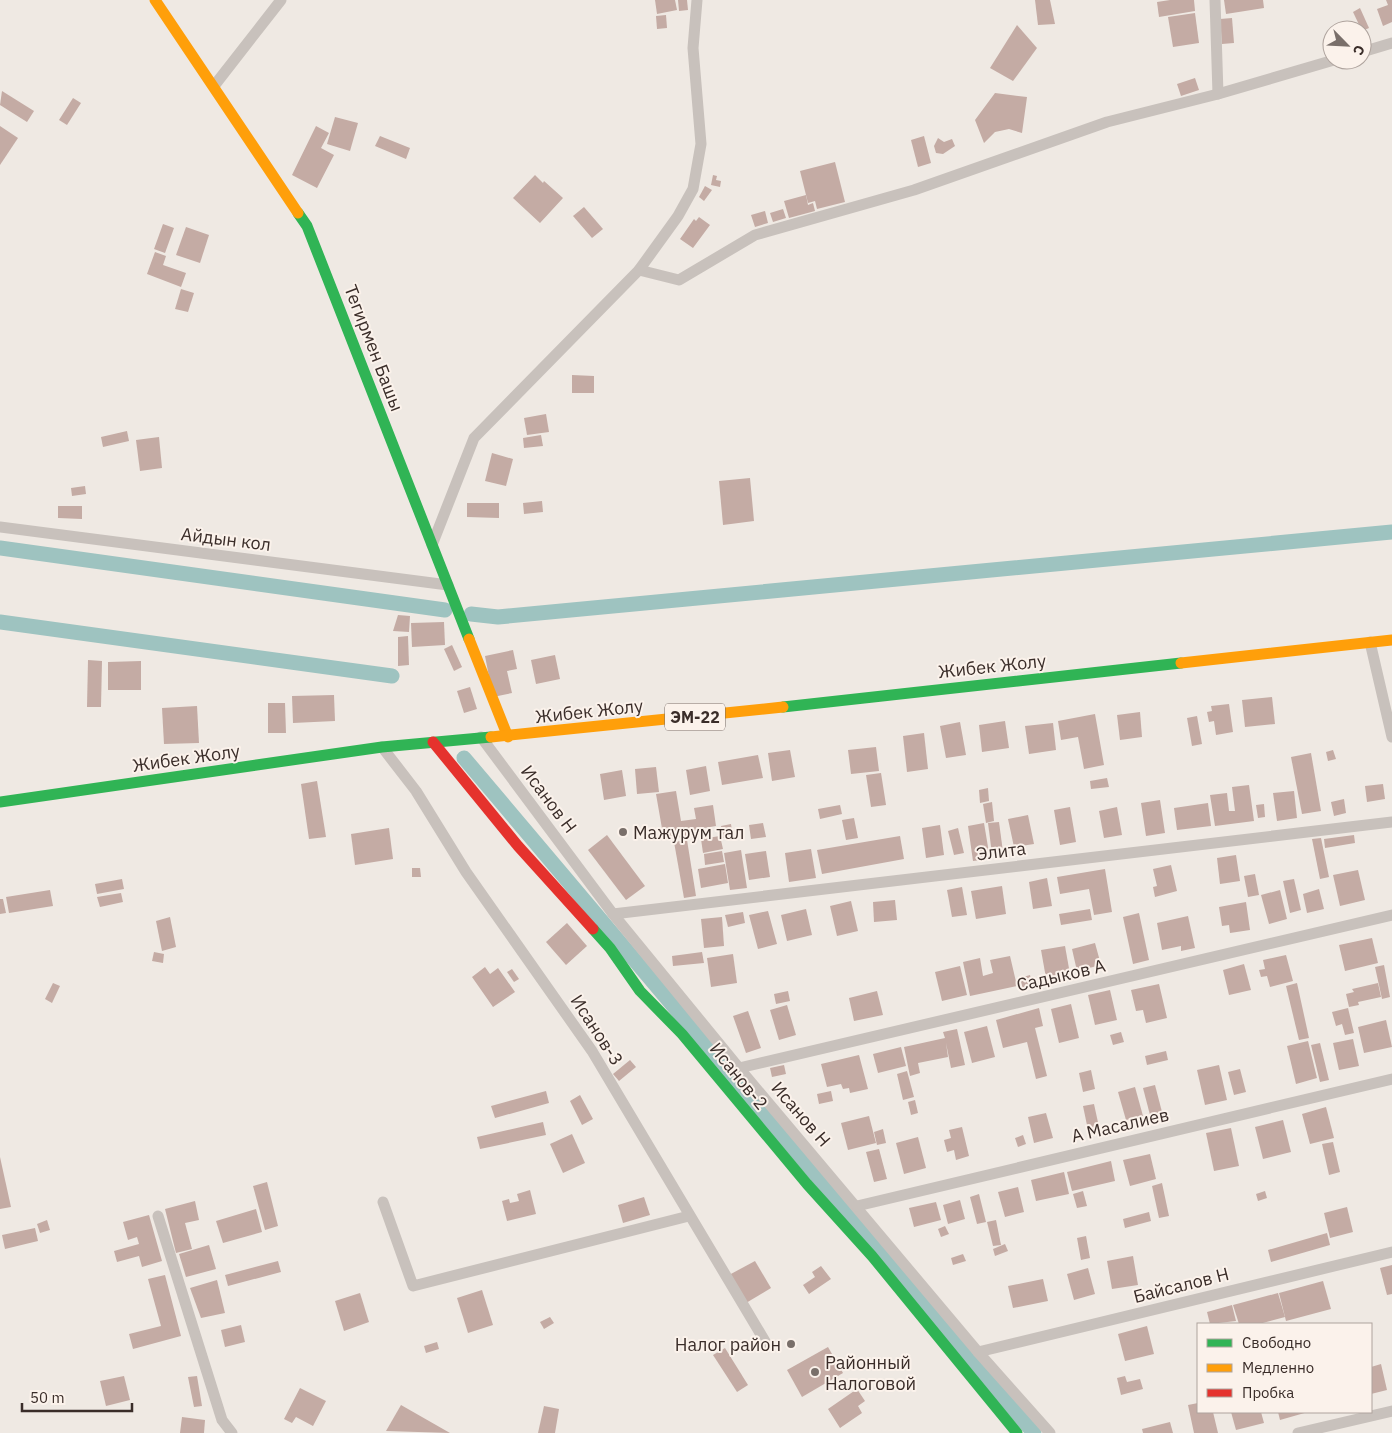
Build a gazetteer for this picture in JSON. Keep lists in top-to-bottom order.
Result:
{
  "streets": {
    "street": [
      "Тегирмен Башы",
      "Айдын кол",
      "Жибек Жолу",
      "ЭМ-22",
      "Исанов Н",
      "Элита",
      "Садыков А",
      "Исанов-3",
      "Исанов-2",
      "А Масалиев",
      "Байсалов Н"
    ]
  },
  "crossings": [
    ["Тегирмен Башы", "Айдын кол"],
    ["Тегирмен Башы", "Жибек Жолу"],
    ["Жибек Жолу", "Исанов Н"],
    ["Жибек Жолу", "Исанов-3"],
    ["Жибек Жолу", "Исанов-2"],
    ["Исанов Н", "Элита"],
    ["Исанов Н", "Садыков А"],
    ["Исанов Н", "А Масалиев"],
    ["Исанов Н", "Байсалов Н"]
  ],
  "places": ["Мажурум тал", "Налог район", "Районный Налоговой"],
  "legend": ["Свободно", "Медленно", "Пробка"],
  "scale_bar": "50 m",
  "north": "bottom right"
}
